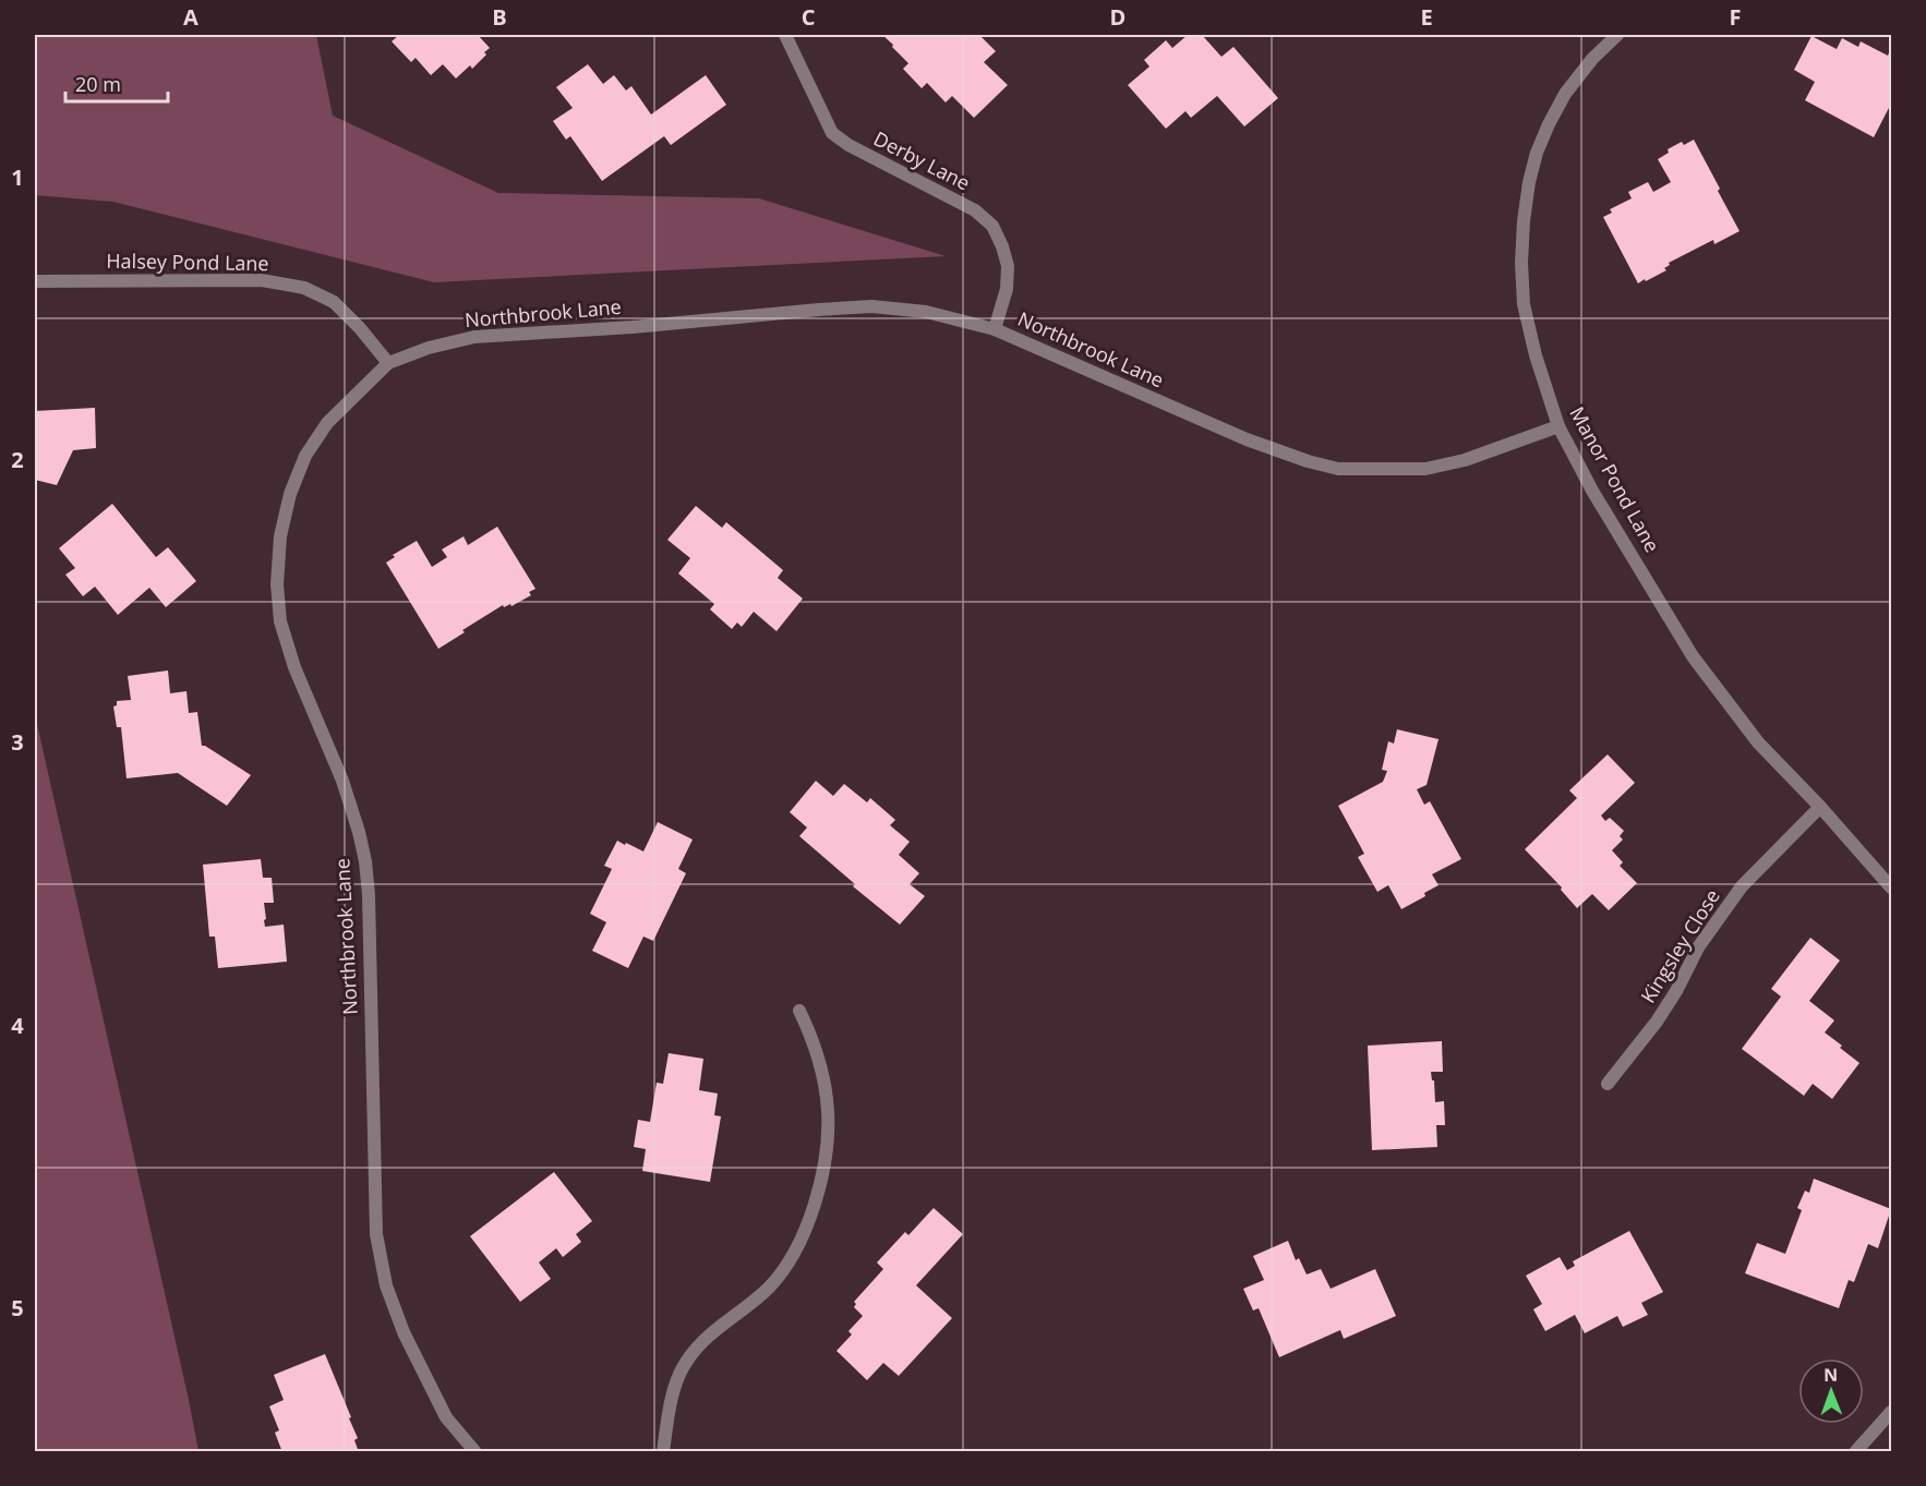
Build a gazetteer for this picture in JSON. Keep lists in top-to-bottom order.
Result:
{
  "streets": {
    "street": [
      "Derby Lane",
      "Halsey Pond Lane",
      "Northbrook Lane",
      "Manor Pond Lane",
      "Kingsley Close"
    ]
  },
  "crossings": [
    ["Derby Lane", "Northbrook Lane"],
    ["Halsey Pond Lane", "Northbrook Lane"],
    ["Northbrook Lane", "Manor Pond Lane"],
    ["Manor Pond Lane", "Kingsley Close"]
  ],
  "scale_bar": "20 m",
  "north": "top",
  "grid": {
    "columns": [
      "A",
      "B",
      "C",
      "D",
      "E",
      "F"
    ],
    "rows": [
      "1",
      "2",
      "3",
      "4",
      "5"
    ]
  }
}
